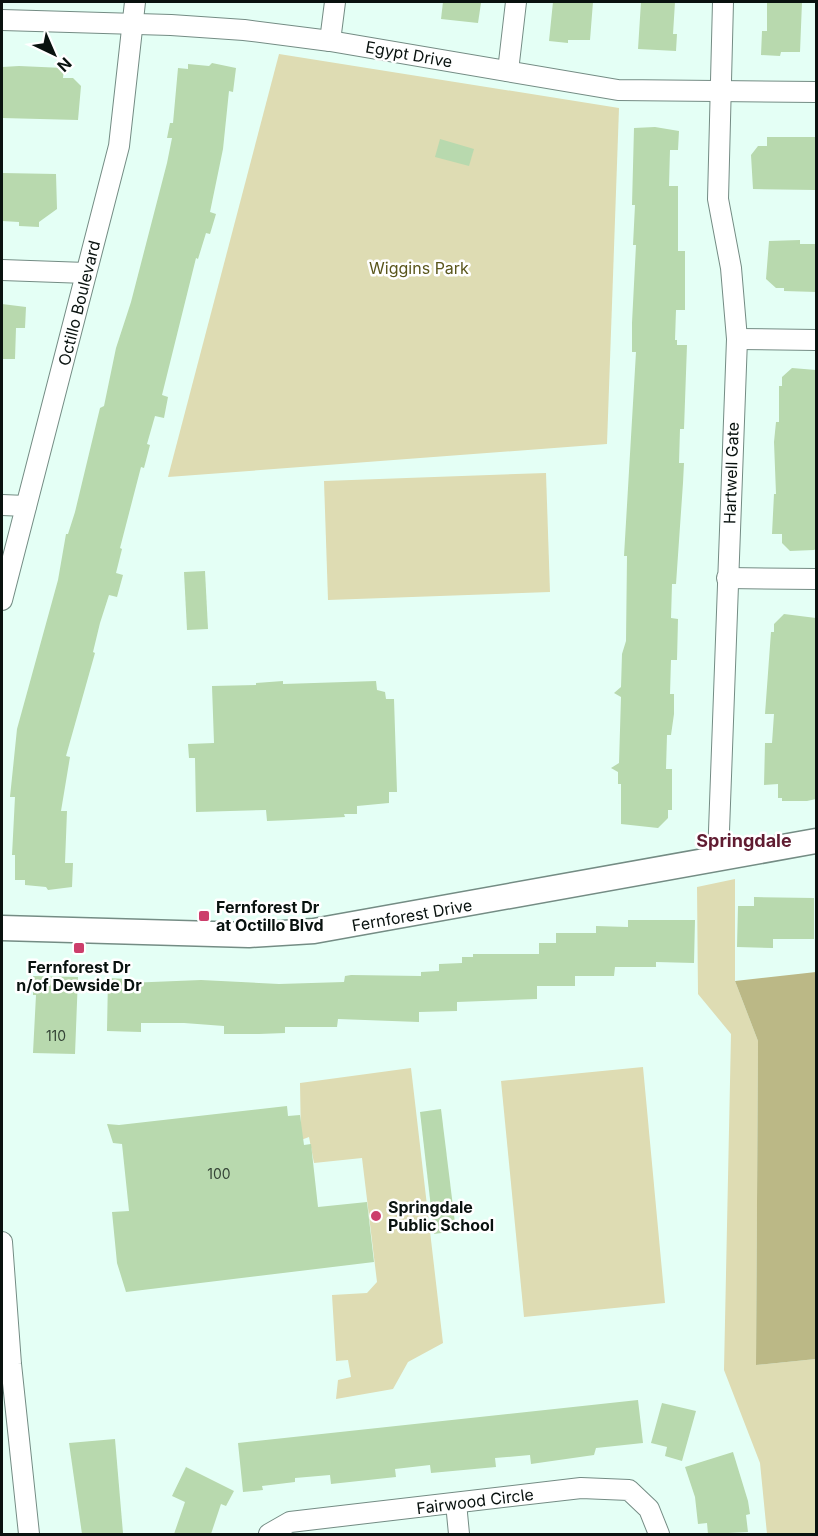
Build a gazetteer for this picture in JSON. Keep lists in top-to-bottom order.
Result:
{
  "streets": {
    "street": [
      "Egypt Drive",
      "Octillo Boulevard",
      "Hartwell Gate",
      "Fernforest Drive",
      "Fairwood Circle"
    ]
  },
  "crossings": [
    ["Egypt Drive", "Octillo Boulevard"],
    ["Egypt Drive", "Hartwell Gate"],
    ["Hartwell Gate", "Fernforest Drive"]
  ],
  "districts": ["Springdale"],
  "parks": ["Wiggins Park"],
  "places": {
    "transit": ["Fernforest Dr at Octillo Blvd", "Fernforest Dr n/of Dewside Dr"],
    "other": ["Springdale Public School"]
  },
  "house_numbers": ["110", "100"],
  "north": "bottom right"
}
